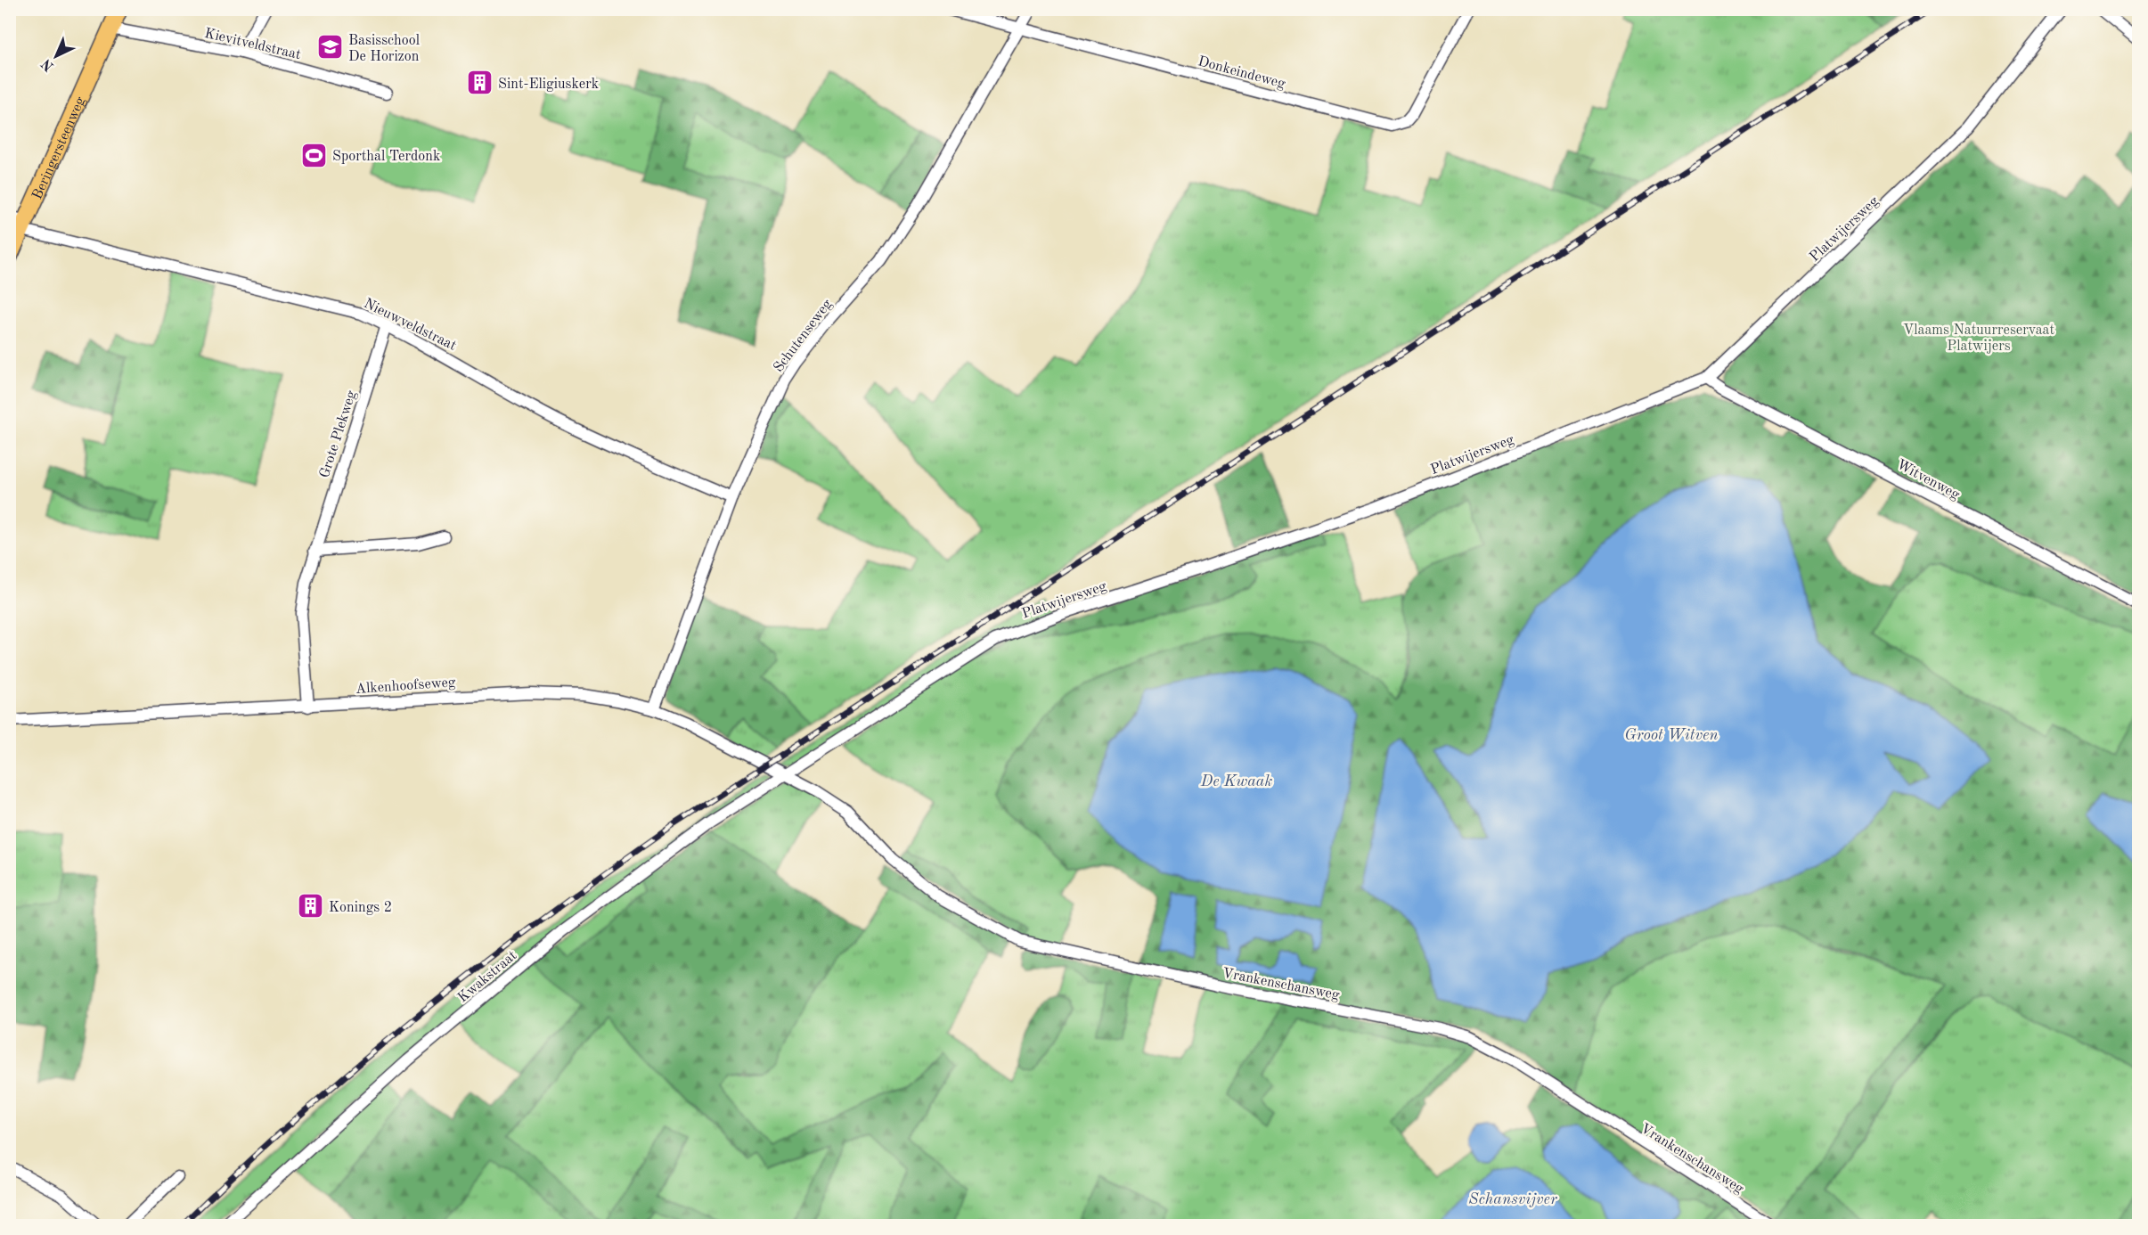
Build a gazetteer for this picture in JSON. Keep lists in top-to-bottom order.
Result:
{
  "streets": {
    "main road": ["Beringersteenweg"],
    "street": [
      "Kievitveldstraat",
      "Donkeindeweg",
      "Platwijersweg",
      "Nieuwveldstraat",
      "Schutenseweg",
      "Grote Plekweg",
      "Witvenweg",
      "Alkenhoofseweg",
      "Kwakstraat",
      "Vrankenschansweg"
    ]
  },
  "crossings": [
    ["Kievitveldstraat", "Beringersteenweg"],
    ["Donkeindeweg", "Schutenseweg"],
    ["Beringersteenweg", "Nieuwveldstraat"],
    ["Platwijersweg", "Witvenweg"],
    ["Platwijersweg", "Alkenhoofseweg"],
    ["Platwijersweg", "Kwakstraat"],
    ["Platwijersweg", "Vrankenschansweg"],
    ["Nieuwveldstraat", "Schutenseweg"],
    ["Nieuwveldstraat", "Grote Plekweg"],
    ["Schutenseweg", "Alkenhoofseweg"],
    ["Grote Plekweg", "Alkenhoofseweg"],
    ["Alkenhoofseweg", "Kwakstraat"],
    ["Alkenhoofseweg", "Vrankenschansweg"],
    ["Kwakstraat", "Vrankenschansweg"]
  ],
  "water": ["Groot Witven", "De Kwaak", "Schansvijver"],
  "parks": ["Vlaams Natuurreservaat Platwijers"],
  "places": {
    "school or university": ["Basisschool De Horizon"],
    "building": ["Sint-Eligiuskerk", "Konings 2"],
    "sports": ["Sporthal Terdonk"]
  },
  "north": "bottom left"
}
